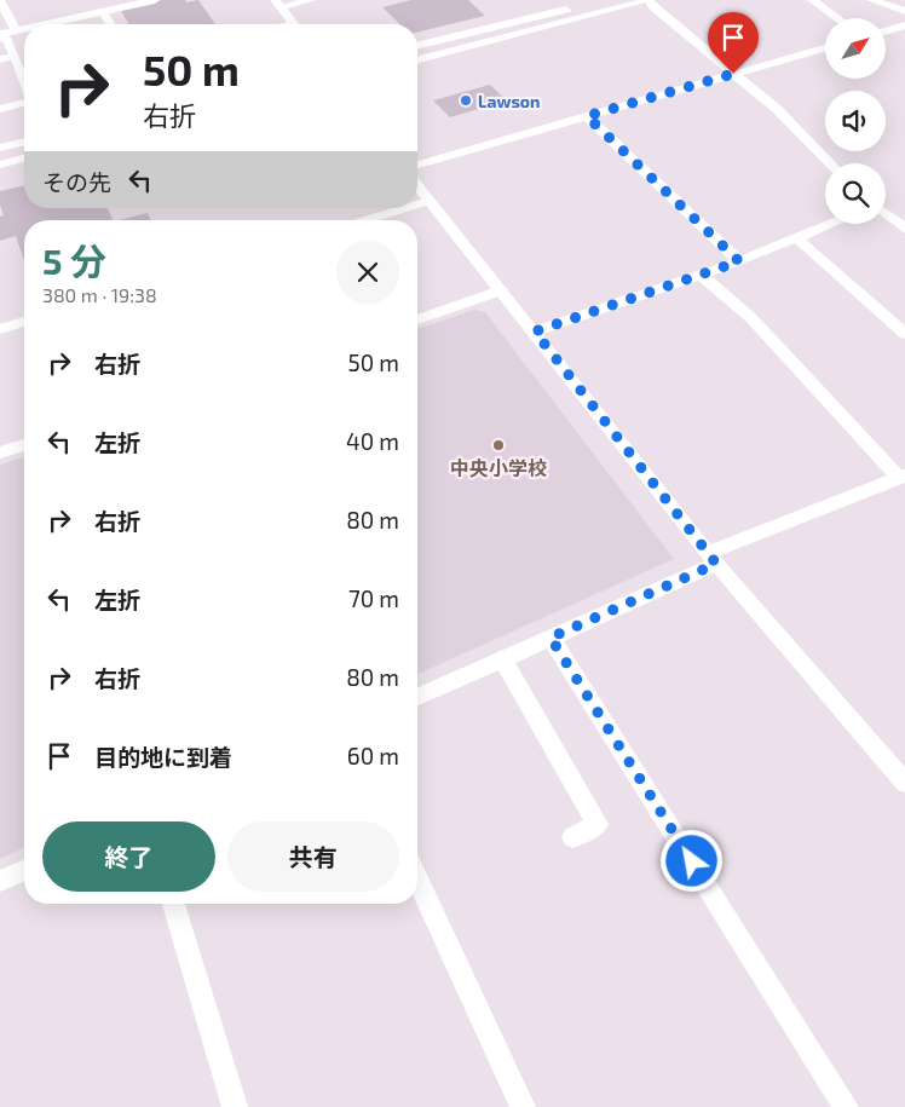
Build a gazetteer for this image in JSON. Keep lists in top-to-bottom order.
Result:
{
  "places": ["Lawson", "中央小学校"],
  "north": "top right",
  "page": {
    "turn": ["50 m", "右折"],
    "then": "その先",
    "heading": ["5 分", "380 m · 19:38"],
    "list": [
      {
        "name": "右折",
        "value": "50 m"
      },
      {
        "name": "左折",
        "value": "40 m"
      },
      {
        "name": "右折",
        "value": "80 m"
      },
      {
        "name": "左折",
        "value": "70 m"
      },
      {
        "name": "右折",
        "value": "80 m"
      },
      {
        "name": "目的地に到着",
        "value": "60 m"
      }
    ],
    "buttons": ["終了", "共有"]
  }
}
